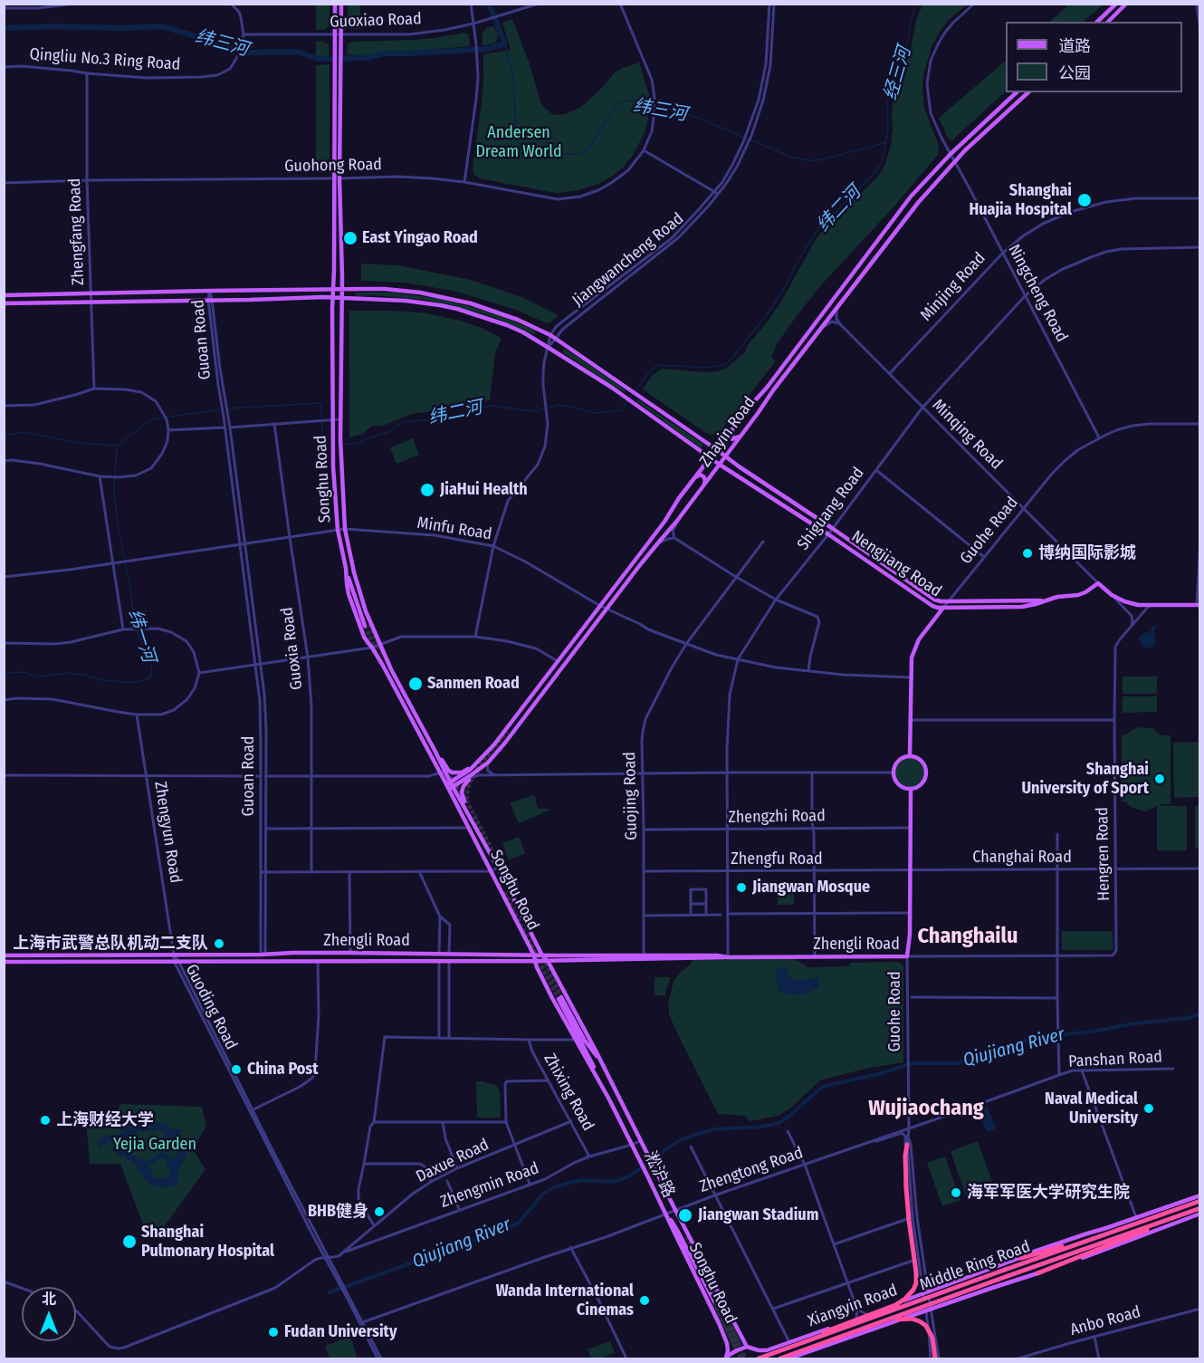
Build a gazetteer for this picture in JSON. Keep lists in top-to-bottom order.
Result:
{
  "streets": {
    "highway": ["Middle Ring Road"],
    "main road": [
      "Zhayin Road",
      "Songhu Road",
      "Guohe Road",
      "Nengjiang Road",
      "Zhengli Road",
      "Xiangyin Road"
    ],
    "street": [
      "Guoxiao Road",
      "Qingliu No.3 Ring Road",
      "Guohong Road",
      "Zhengfang Road",
      "Jiangwancheng Road",
      "Minjing Road",
      "Ningcheng Road",
      "Guoan Road",
      "Minqing Road",
      "Shiguang Road",
      "Minfu Road",
      "Guoxia Road",
      "Guojing Road",
      "Zhengzhi Road",
      "Zhengyun Road",
      "Hengren Road",
      "Changhai Road",
      "Zhengfu Road",
      "Guoding Road",
      "Panshan Road",
      "Zhixing Road",
      "Daxue Road",
      "Zhengtong Road",
      "Zhengmin Road",
      "Anbo Road"
    ]
  },
  "crossings": [
    ["Guoxiao Road", "Qingliu No.3 Ring Road"],
    ["Guoxiao Road", "Songhu Road"],
    ["Qingliu No.3 Ring Road", "Zhengfang Road"],
    ["Guohong Road", "Zhengfang Road"],
    ["Guohong Road", "Songhu Road"],
    ["Jiangwancheng Road", "Minfu Road"],
    ["Minjing Road", "Ningcheng Road"],
    ["Minjing Road", "Minqing Road"],
    ["Ningcheng Road", "Zhayin Road"],
    ["Ningcheng Road", "Shiguang Road"],
    ["Ningcheng Road", "Guohe Road"],
    ["Guoan Road", "Minfu Road"],
    ["Guoan Road", "Zhengli Road"],
    ["Zhayin Road", "Songhu Road"],
    ["Zhayin Road", "Minfu Road"],
    ["Minqing Road", "Shiguang Road"],
    ["Minqing Road", "Guohe Road"],
    ["Minqing Road", "Nengjiang Road"],
    ["Songhu Road", "Minfu Road"],
    ["Songhu Road", "Zhengli Road"],
    ["Songhu Road", "Zhengtong Road"],
    ["Songhu Road", "Zhengmin Road"],
    ["Shiguang Road", "Minfu Road"],
    ["Shiguang Road", "Nengjiang Road"],
    ["Shiguang Road", "Zhengzhi Road"],
    ["Shiguang Road", "Zhengfu Road"],
    ["Shiguang Road", "Zhengli Road"],
    ["Minfu Road", "Guohe Road"],
    ["Minfu Road", "Guoxia Road"],
    ["Minfu Road", "Guojing Road"],
    ["Guohe Road", "Nengjiang Road"],
    ["Guohe Road", "Zhengzhi Road"],
    ["Guohe Road", "Changhai Road"],
    ["Guohe Road", "Zhengfu Road"],
    ["Guohe Road", "Zhengli Road"],
    ["Guohe Road", "Zhengtong Road"],
    ["Guohe Road", "Xiangyin Road"],
    ["Guojing Road", "Zhengzhi Road"],
    ["Guojing Road", "Zhengfu Road"],
    ["Guojing Road", "Zhengli Road"],
    ["Zhengyun Road", "Zhengli Road"],
    ["Zhengyun Road", "Guoding Road"],
    ["Hengren Road", "Changhai Road"],
    ["Hengren Road", "Zhengli Road"],
    ["Changhai Road", "Zhengfu Road"],
    ["Zhengli Road", "Guoding Road"],
    ["Guoding Road", "Daxue Road"],
    ["Guoding Road", "Zhengtong Road"],
    ["Panshan Road", "Zhengtong Road"],
    ["Zhixing Road", "Daxue Road"],
    ["Zhixing Road", "Zhengmin Road"],
    ["Daxue Road", "Zhengmin Road"],
    ["Middle Ring Road", "Xiangyin Road"]
  ],
  "districts": ["Changhailu", "Wujiaochang"],
  "water": [
    "纬三河",
    "经三河",
    "纬二河",
    "纬一河",
    "Qiujiang River"
  ],
  "parks": ["Andersen Dream World", "Yejia Garden"],
  "places": [
    "Shanghai Huajia Hospital",
    "East Yingao Road",
    "JiaHui Health",
    "博纳国际影城",
    "Sanmen Road",
    "Shanghai University of Sport",
    "Jiangwan Mosque",
    "上海市武警总队机动二支队",
    "China Post",
    "Naval Medical University",
    "上海财经大学",
    "海军军医大学研究生院",
    "BHB健身",
    "Jiangwan Stadium",
    "Shanghai Pulmonary Hospital",
    "Wanda International Cinemas",
    "Fudan University"
  ],
  "legend": ["道路", "公园"],
  "north": "top"
}
